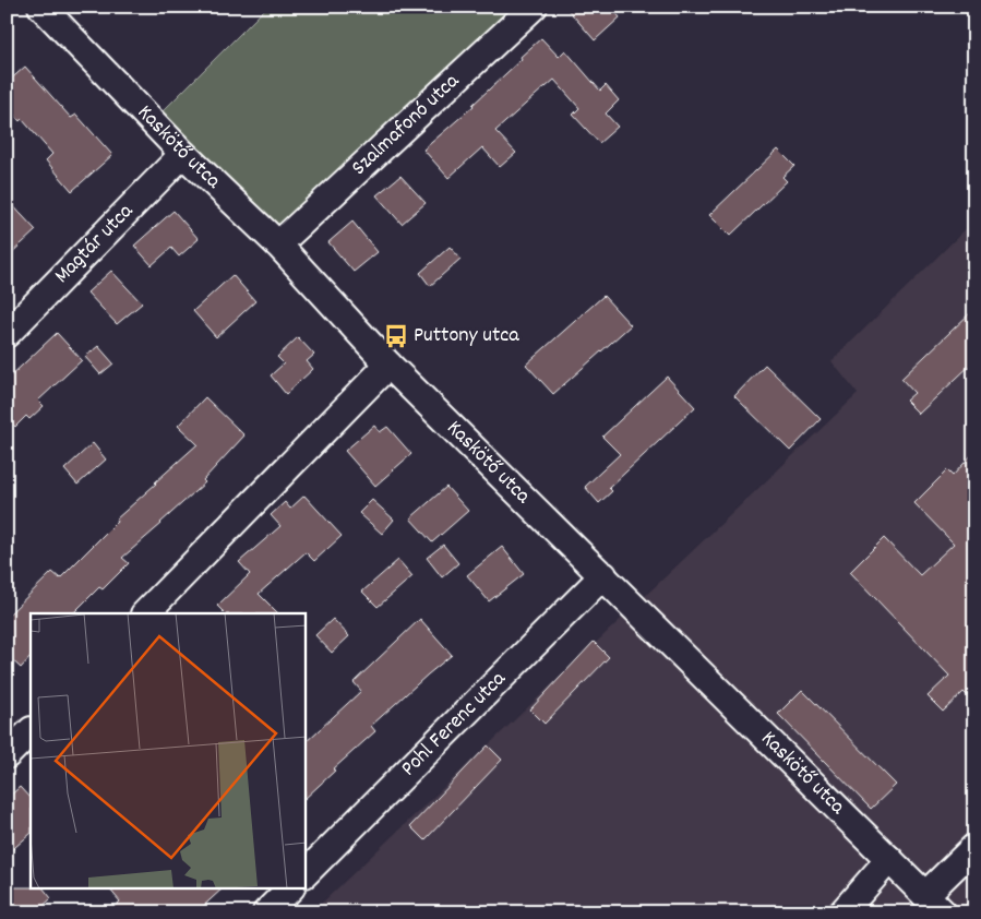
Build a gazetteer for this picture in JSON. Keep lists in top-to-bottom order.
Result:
{
  "streets": {
    "street": [
      "Szalmafonó utca",
      "Kaskötő utca",
      "Magtár utca",
      "Pohl Ferenc utca"
    ]
  },
  "crossings": [
    ["Szalmafonó utca", "Kaskötő utca"],
    ["Kaskötő utca", "Magtár utca"],
    ["Kaskötő utca", "Pohl Ferenc utca"]
  ],
  "places": {
    "bus stop": ["Puttony utca"]
  }
}
